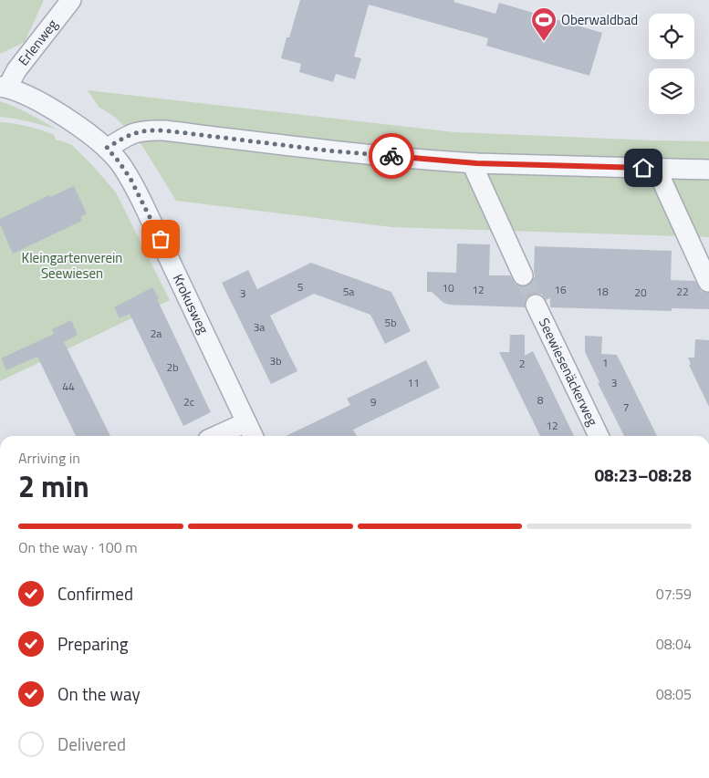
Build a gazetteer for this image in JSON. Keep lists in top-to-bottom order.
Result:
{
  "streets": {
    "street": ["Erlenweg", "Krokusweg", "Seewiesenäckerweg"]
  },
  "crossings": [
    ["Erlenweg", "Krokusweg"]
  ],
  "parks": ["Kleingartenverein Seewiesen"],
  "places": {
    "sports": ["Oberwaldbad"]
  },
  "house_numbers": [
    "5",
    "10",
    "12",
    "16",
    "5a",
    "18",
    "22",
    "20",
    "3",
    "5b",
    "3a",
    "2a",
    "3b",
    "1",
    "2",
    "2b",
    "11",
    "3",
    "44",
    "8",
    "2c",
    "9",
    "7",
    "12"
  ],
  "page": {
    "heading": ["2 min", "Arriving in", "08:23–08:28"],
    "bar": "On the way · 100 m",
    "list": [
      ["Confirmed", "07:59"],
      ["Preparing", "08:04"],
      ["On the way", "08:05"],
      "Delivered"
    ]
  }
}
